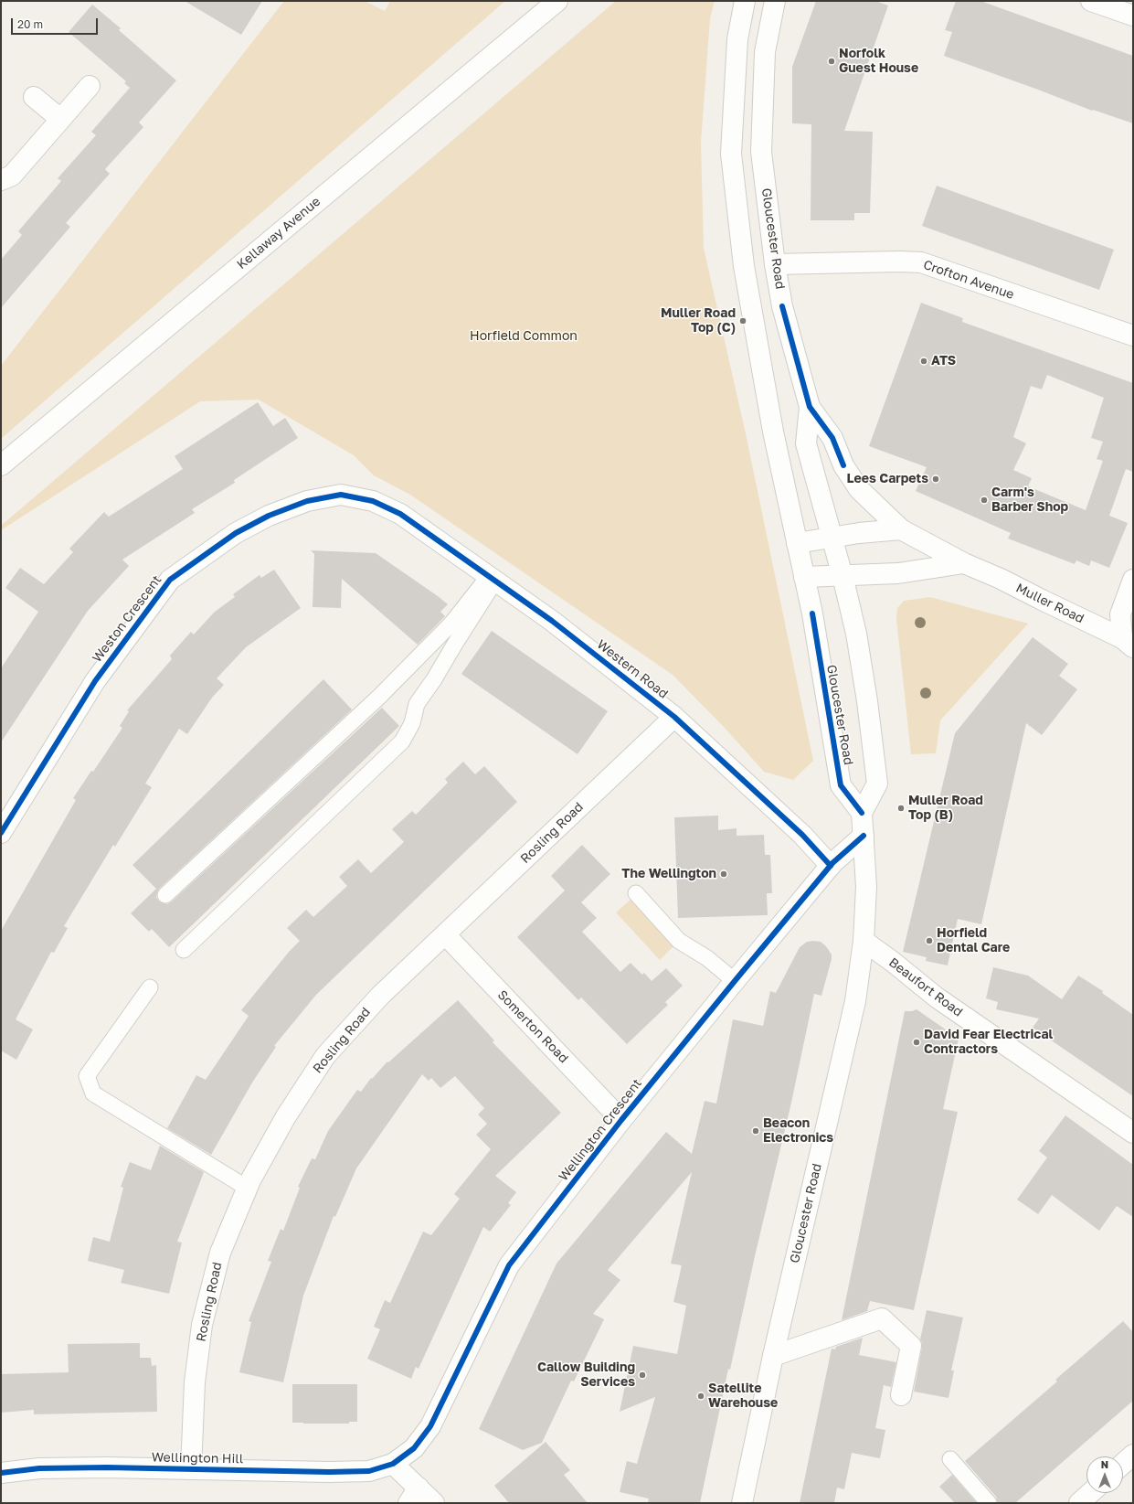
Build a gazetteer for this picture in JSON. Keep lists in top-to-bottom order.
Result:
{
  "streets": {
    "street": [
      "Kellaway Avenue",
      "Gloucester Road",
      "Crofton Avenue",
      "Muller Road",
      "Weston Crescent",
      "Western Road",
      "Rosling Road",
      "Beaufort Road",
      "Somerton Road",
      "Wellington Crescent",
      "Wellington Hill"
    ]
  },
  "crossings": [
    ["Gloucester Road", "Crofton Avenue"],
    ["Gloucester Road", "Muller Road"],
    ["Gloucester Road", "Beaufort Road"],
    ["Gloucester Road", "Wellington Crescent"],
    ["Weston Crescent", "Western Road"],
    ["Western Road", "Rosling Road"],
    ["Western Road", "Wellington Crescent"],
    ["Rosling Road", "Somerton Road"],
    ["Rosling Road", "Wellington Hill"],
    ["Somerton Road", "Wellington Crescent"],
    ["Wellington Crescent", "Wellington Hill"]
  ],
  "parks": ["Horfield Common"],
  "places": [
    "Norfolk Guest House",
    "Muller Road Top (C)",
    "ATS",
    "Lees Carpets",
    "Carm's Barber Shop",
    "Muller Road Top (B)",
    "The Wellington",
    "Horfield Dental Care",
    "David Fear Electrical Contractors",
    "Beacon Electronics",
    "Callow Building Services",
    "Satellite Warehouse"
  ],
  "scale_bar": "20 m",
  "north": "top"
}
